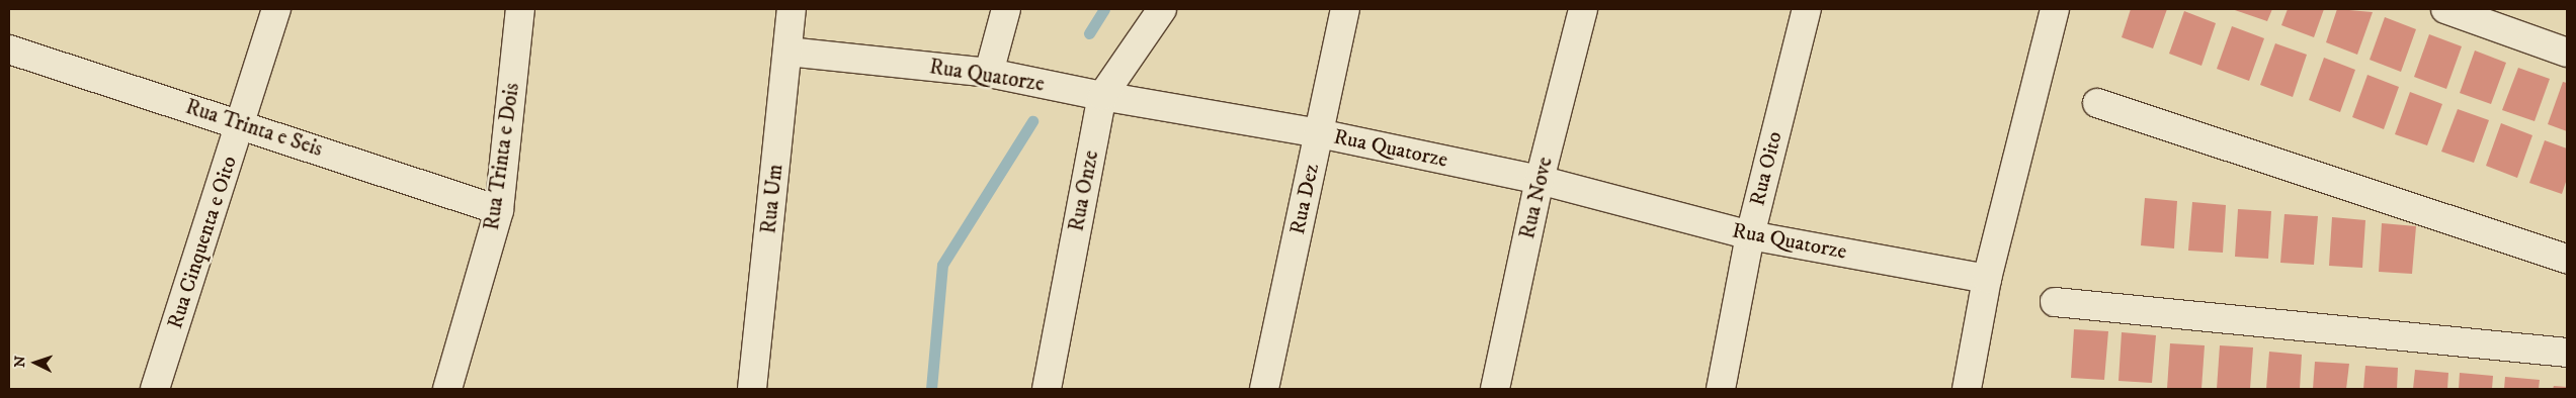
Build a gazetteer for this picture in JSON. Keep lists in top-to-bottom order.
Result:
{
  "streets": {
    "street": [
      "Rua Quatorze",
      "Rua Trinta e Seis",
      "Rua Trinta e Dois",
      "Rua Oito",
      "Rua Onze",
      "Rua Nove",
      "Rua Um",
      "Rua Dez",
      "Rua Cinquenta e Oito"
    ]
  },
  "crossings": [
    ["Rua Quatorze", "Rua Oito"],
    ["Rua Quatorze", "Rua Onze"],
    ["Rua Quatorze", "Rua Nove"],
    ["Rua Quatorze", "Rua Um"],
    ["Rua Quatorze", "Rua Dez"],
    ["Rua Trinta e Seis", "Rua Trinta e Dois"],
    ["Rua Trinta e Seis", "Rua Cinquenta e Oito"]
  ],
  "north": "left"
}
